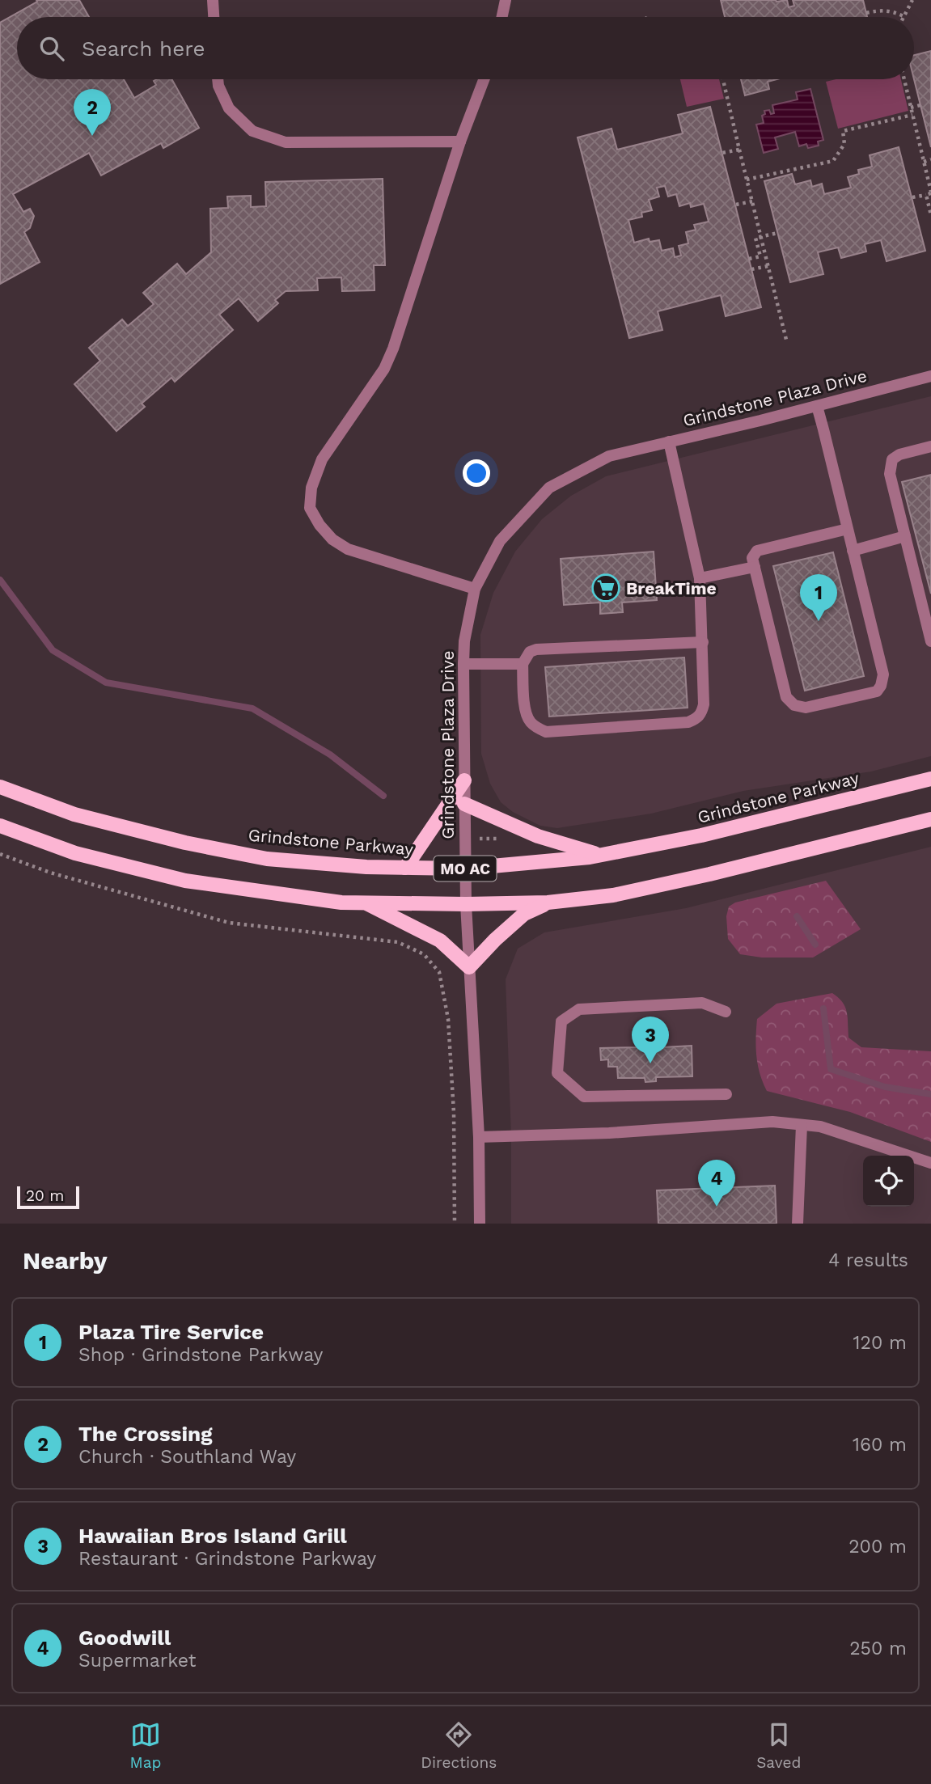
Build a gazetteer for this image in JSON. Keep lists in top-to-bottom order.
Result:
{
  "streets": {
    "main road": ["Grindstone Parkway", "MO AC"],
    "street": ["Grindstone Plaza Drive"]
  },
  "crossings": [
    ["Grindstone Plaza Drive", "Grindstone Parkway"],
    ["Grindstone Plaza Drive", "MO AC"]
  ],
  "places": {
    "supermarket": ["BreakTime"]
  },
  "scale_bar": "20 m",
  "page": {
    "search": "Search here",
    "pins": [
      "2",
      "1",
      "3",
      "4"
    ],
    "scale": "20 m",
    "heading": ["Nearby", "4 results"],
    "list": [
      {
        "mark": "1",
        "name": "Plaza Tire Service",
        "note": "Shop · Grindstone Parkway",
        "value": "120 m"
      },
      {
        "mark": "2",
        "name": "The Crossing",
        "note": "Church · Southland Way",
        "value": "160 m"
      },
      {
        "mark": "3",
        "name": "Hawaiian Bros Island Grill",
        "note": "Restaurant · Grindstone Parkway",
        "value": "200 m"
      },
      {
        "mark": "4",
        "name": "Goodwill",
        "note": "Supermarket",
        "value": "250 m"
      }
    ],
    "nav": ["Map", "Directions", "Saved"]
  }
}
